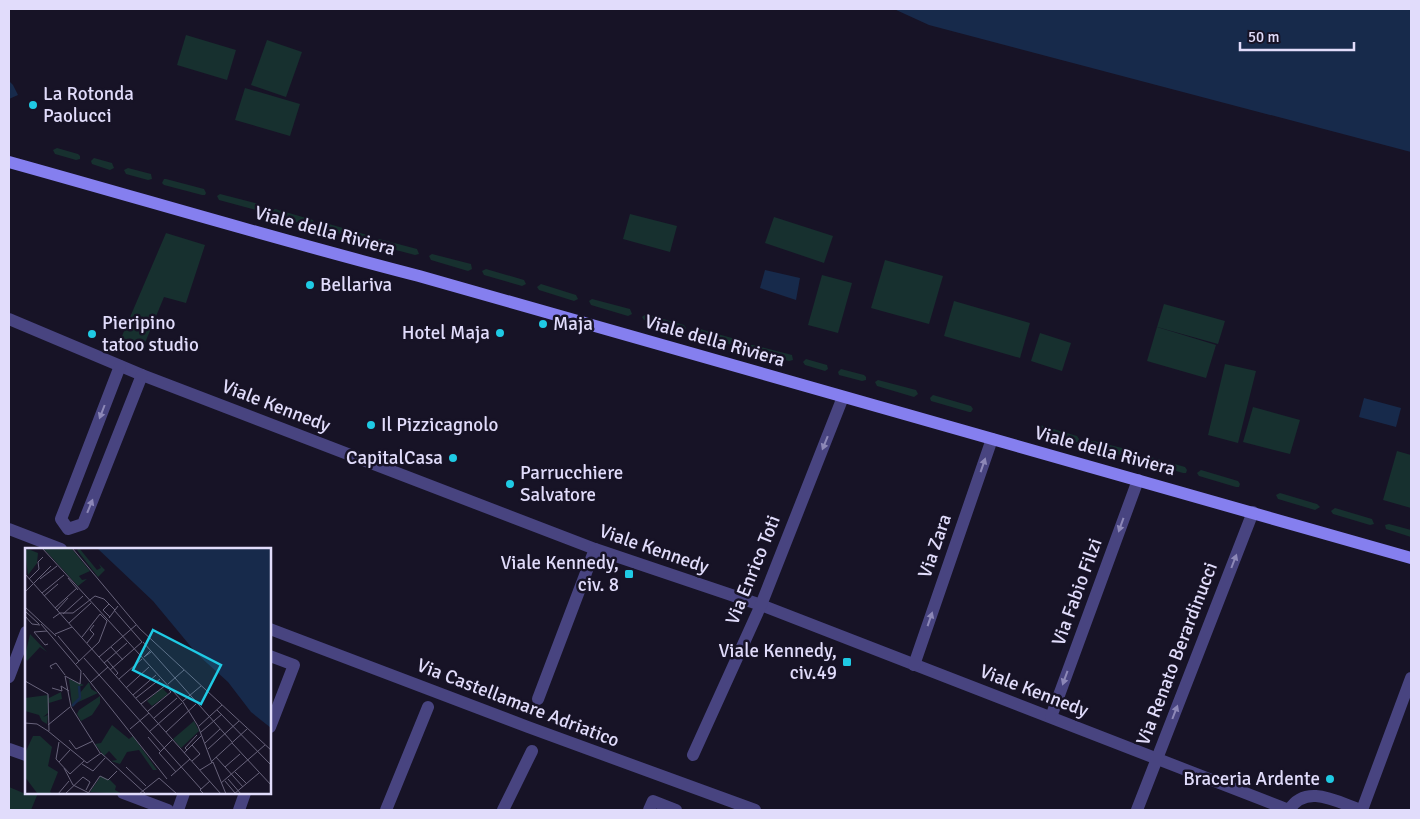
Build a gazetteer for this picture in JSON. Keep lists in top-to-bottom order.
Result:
{
  "streets": {
    "street": [
      "Viale della Riviera",
      "Viale Kennedy",
      "Via Zara",
      "Via Enrico Toti",
      "Via Fabio Filzi",
      "Via Renato Berardinucci",
      "Via Castellamare Adriatico"
    ]
  },
  "crossings": [
    ["Viale della Riviera", "Via Zara"],
    ["Viale della Riviera", "Via Enrico Toti"],
    ["Viale della Riviera", "Via Fabio Filzi"],
    ["Viale della Riviera", "Via Renato Berardinucci"],
    ["Viale Kennedy", "Via Zara"],
    ["Viale Kennedy", "Via Enrico Toti"],
    ["Viale Kennedy", "Via Fabio Filzi"],
    ["Viale Kennedy", "Via Renato Berardinucci"]
  ],
  "one_way": [
    "Via Zara",
    "Via Enrico Toti",
    "Via Fabio Filzi",
    "Via Renato Berardinucci"
  ],
  "places": {
    "other": [
      "La Rotonda Paolucci",
      "Bellariva",
      "Maja",
      "Hotel Maja",
      "Pieripino tatoo studio",
      "Il Pizzicagnolo",
      "CapitalCasa",
      "Parrucchiere Salvatore",
      "Braceria Ardente"
    ],
    "transit": ["Viale Kennedy, civ. 8", "Viale Kennedy, civ.49"]
  },
  "scale_bar": "50 m"
}
